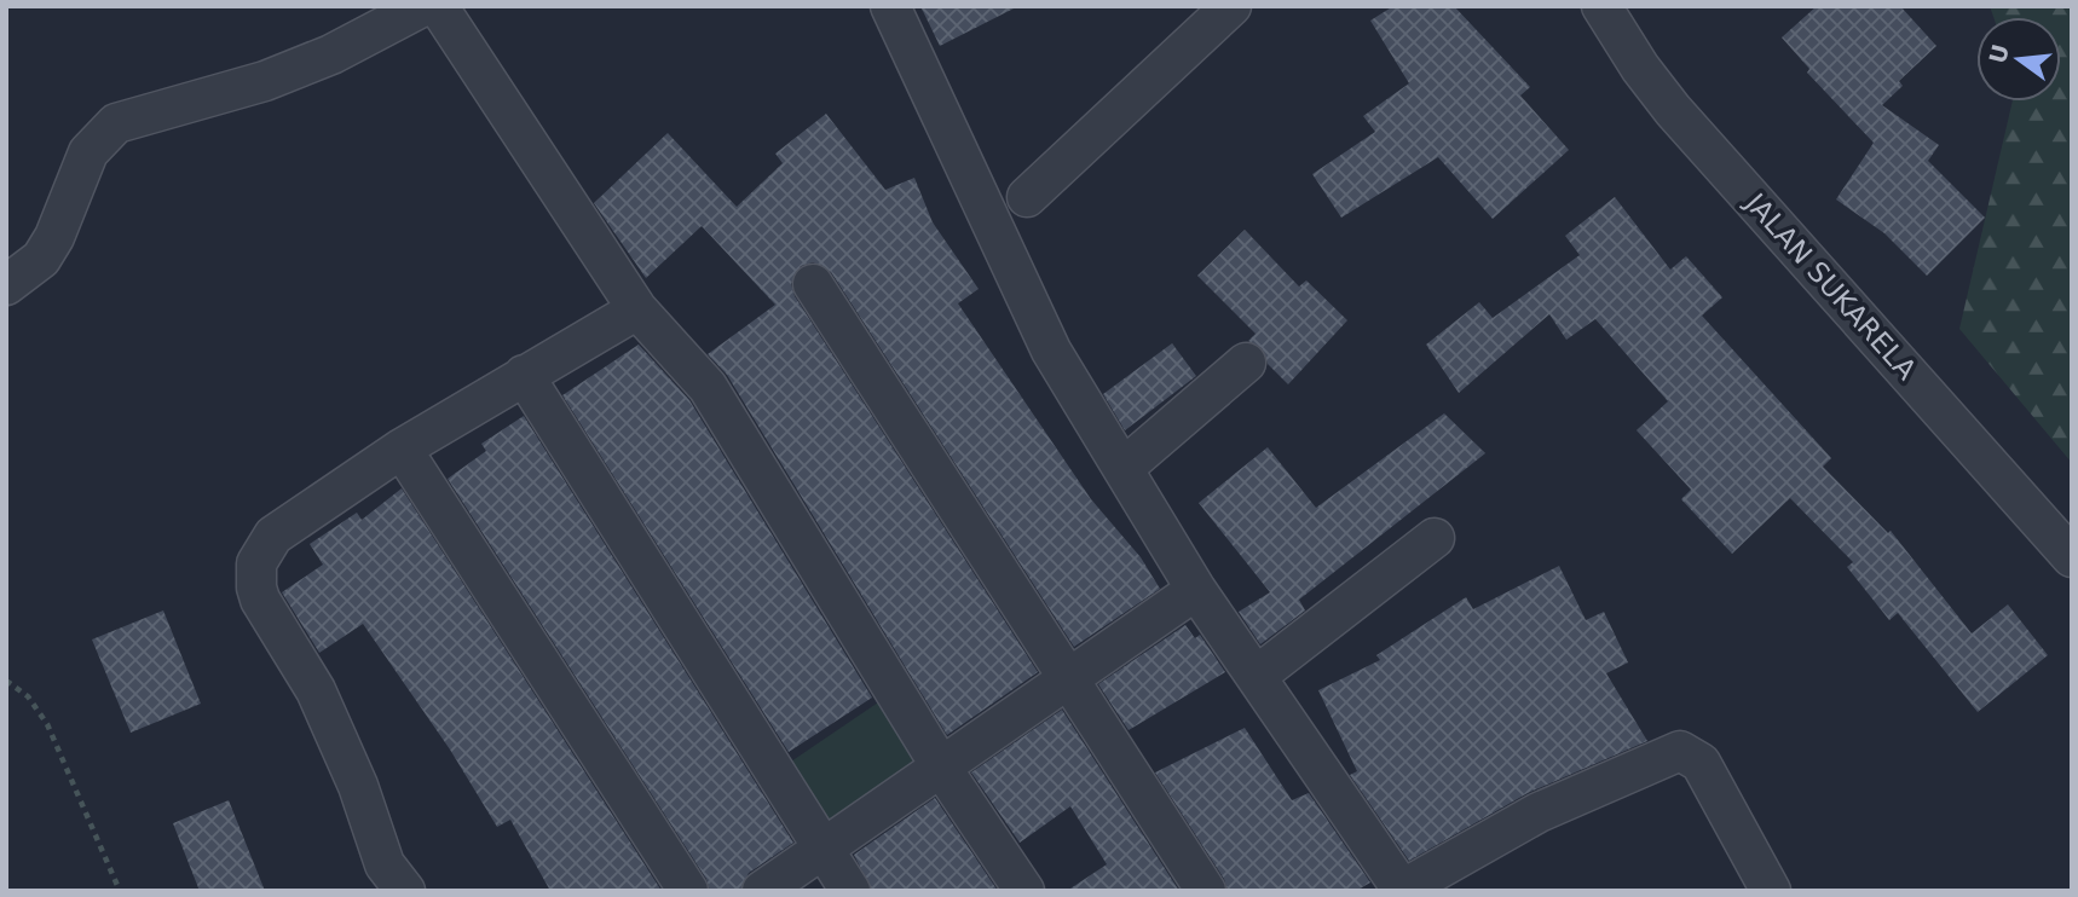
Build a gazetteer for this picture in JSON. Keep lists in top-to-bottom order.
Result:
{
  "streets": {
    "street": ["JALAN SUKARELA"]
  },
  "north": "left"
}
